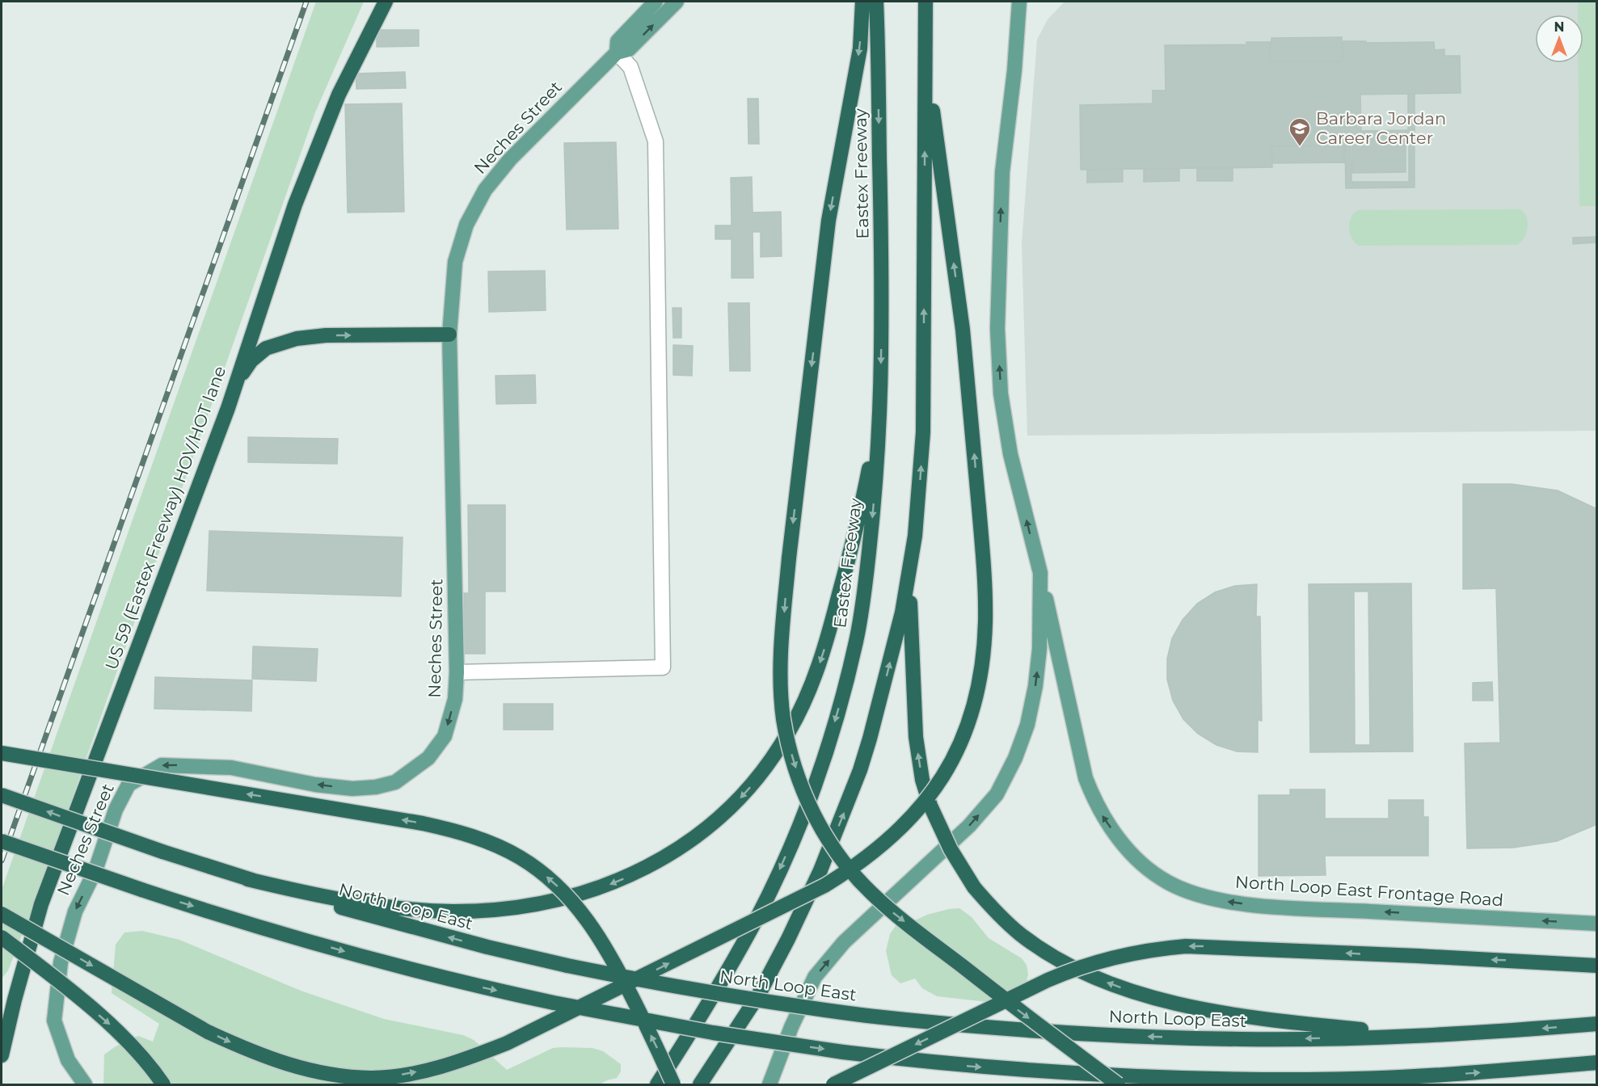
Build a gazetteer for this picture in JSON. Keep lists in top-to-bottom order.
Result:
{
  "streets": {
    "highway": ["Eastex Freeway", "US 59 (Eastex Freeway) HOV/HOT lane", "North Loop East"],
    "main road": ["Neches Street", "North Loop East Frontage Road"]
  },
  "one_way": ["North Loop East Frontage Road"],
  "places": {
    "school or university": ["Barbara Jordan Career Center"]
  },
  "north": "top"
}
